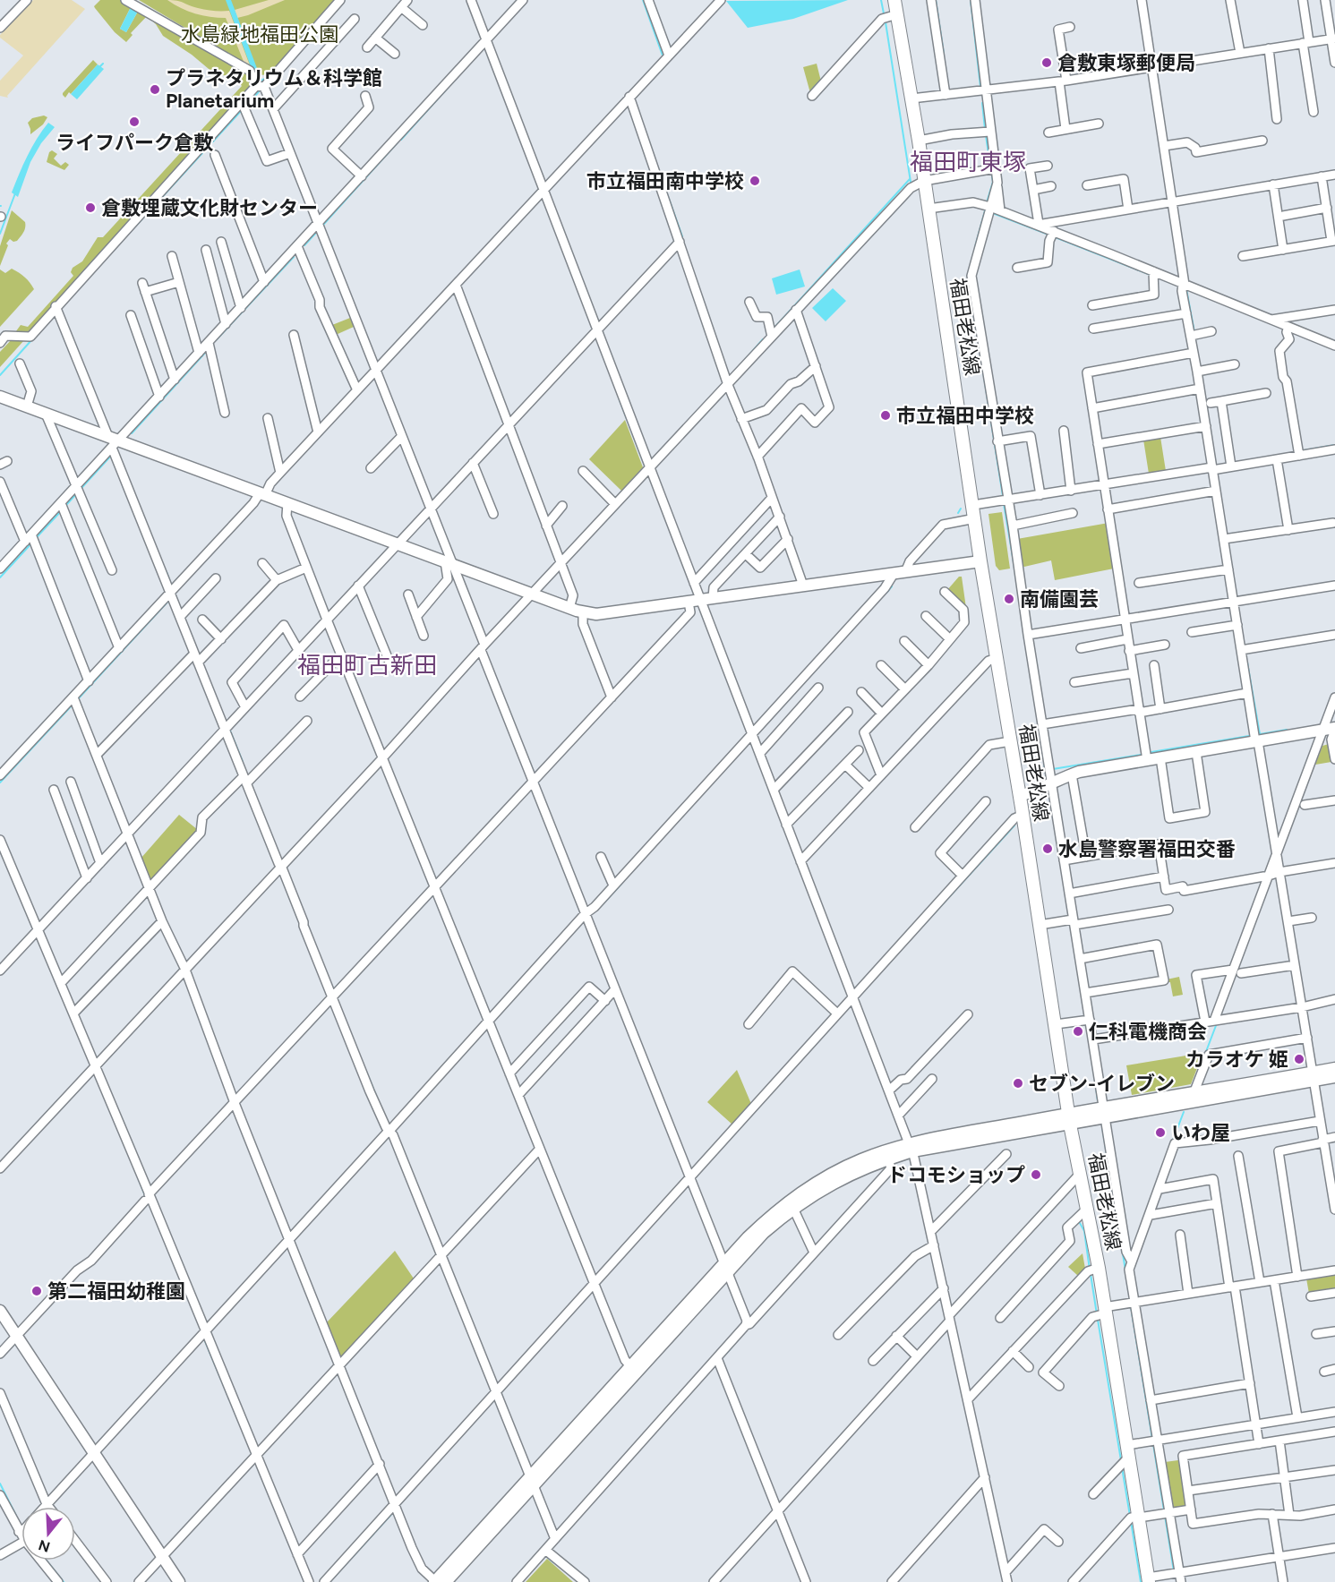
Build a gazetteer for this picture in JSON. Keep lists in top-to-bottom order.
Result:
{
  "streets": {
    "main road": ["福田老松線"]
  },
  "districts": ["福田町東塚", "福田町古新田"],
  "parks": ["水島緑地福田公園"],
  "places": [
    "倉敷東塚郵便局",
    "プラネタリウム＆科学館 Planetarium",
    "ライフパーク倉敷",
    "市立福田南中学校",
    "倉敷埋蔵文化財センター",
    "市立福田中学校",
    "南備園芸",
    "水島警察署福田交番",
    "仁科電機商会",
    "カラオケ 姫",
    "セブン-イレブン",
    "いわ屋",
    "ドコモショップ",
    "第二福田幼稚園"
  ],
  "north": "bottom"
}
